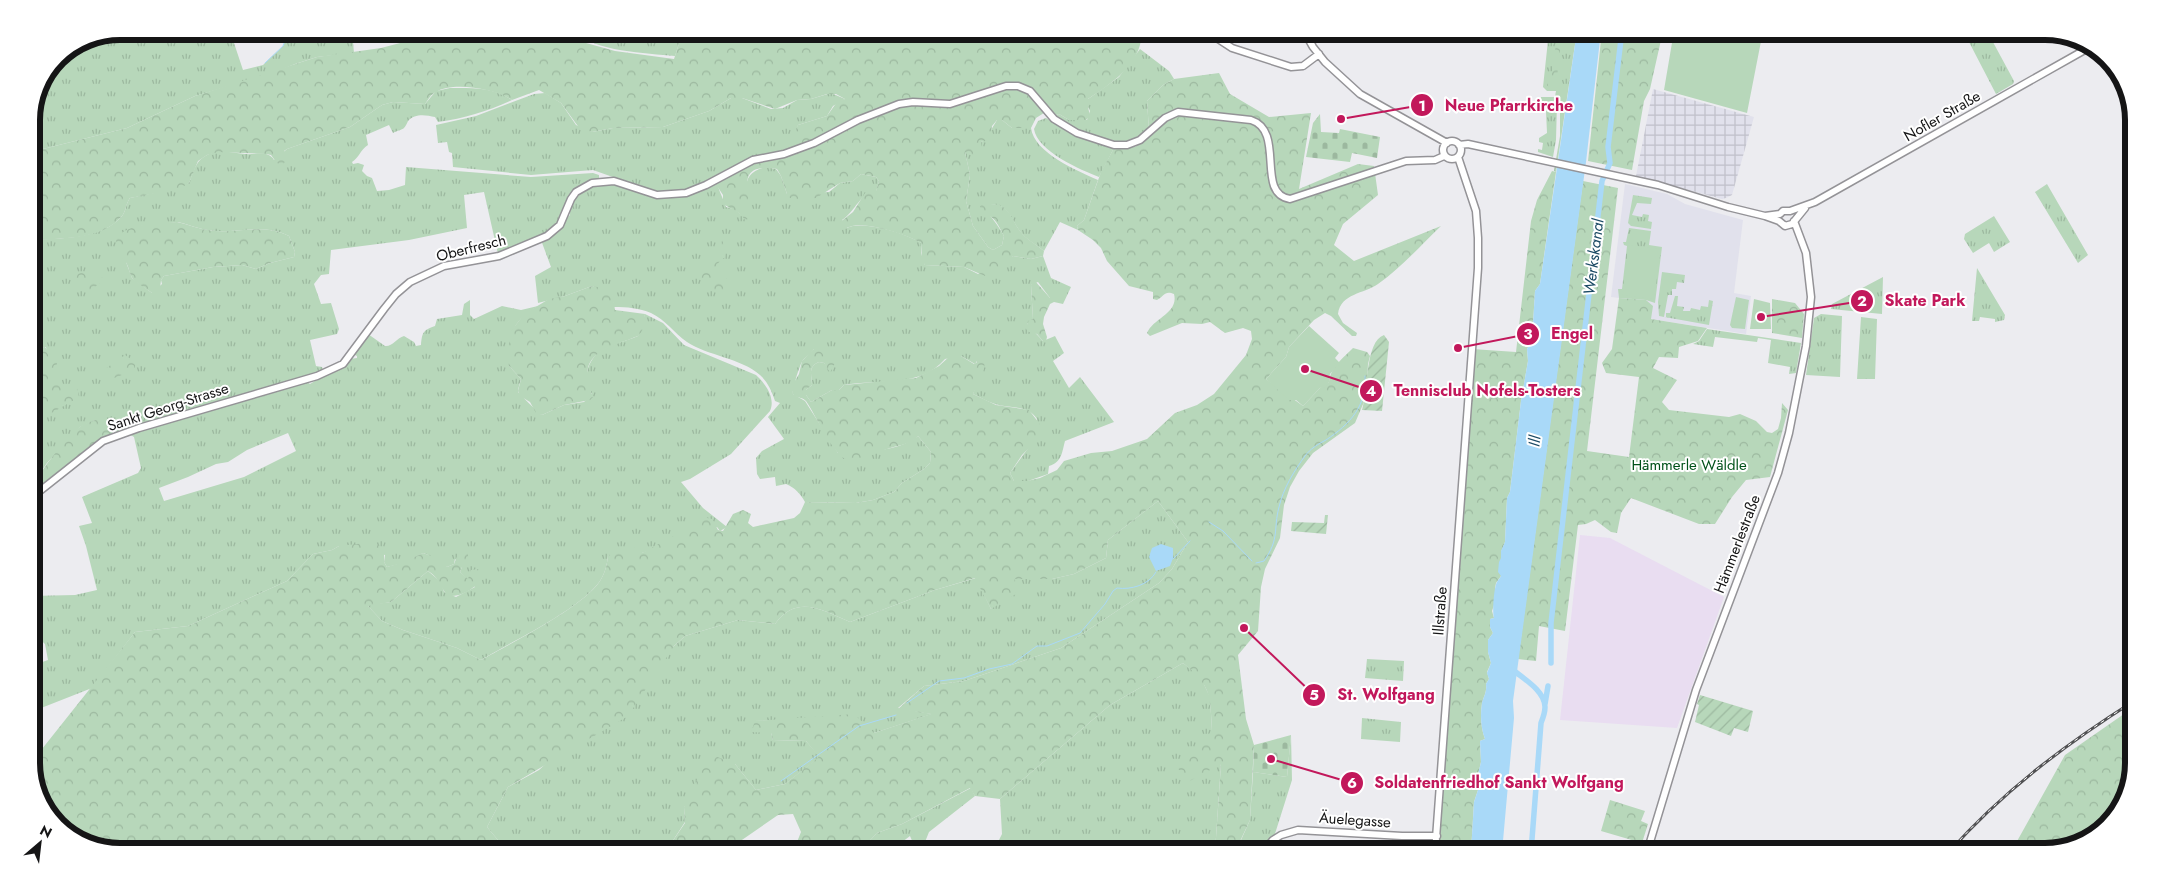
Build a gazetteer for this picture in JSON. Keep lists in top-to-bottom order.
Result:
{
  "streets": {
    "street": [
      "Nofler Straße",
      "Oberfresch",
      "Sankt Georg-Strasse",
      "Hämmerlestraße",
      "Illstraße",
      "Äuelegasse"
    ]
  },
  "crossings": [
    ["Nofler Straße", "Hämmerlestraße"],
    ["Oberfresch", "Sankt Georg-Strasse"],
    ["Illstraße", "Äuelegasse"]
  ],
  "water": ["Werkskanal", "Ill"],
  "parks": ["Hämmerle Wäldle"],
  "places": [
    "Neue Pfarrkirche",
    "Skate Park",
    "Engel",
    "Tennisclub Nofels-Tosters",
    "St. Wolfgang",
    "Soldatenfriedhof Sankt Wolfgang"
  ],
  "north": "top right"
}
